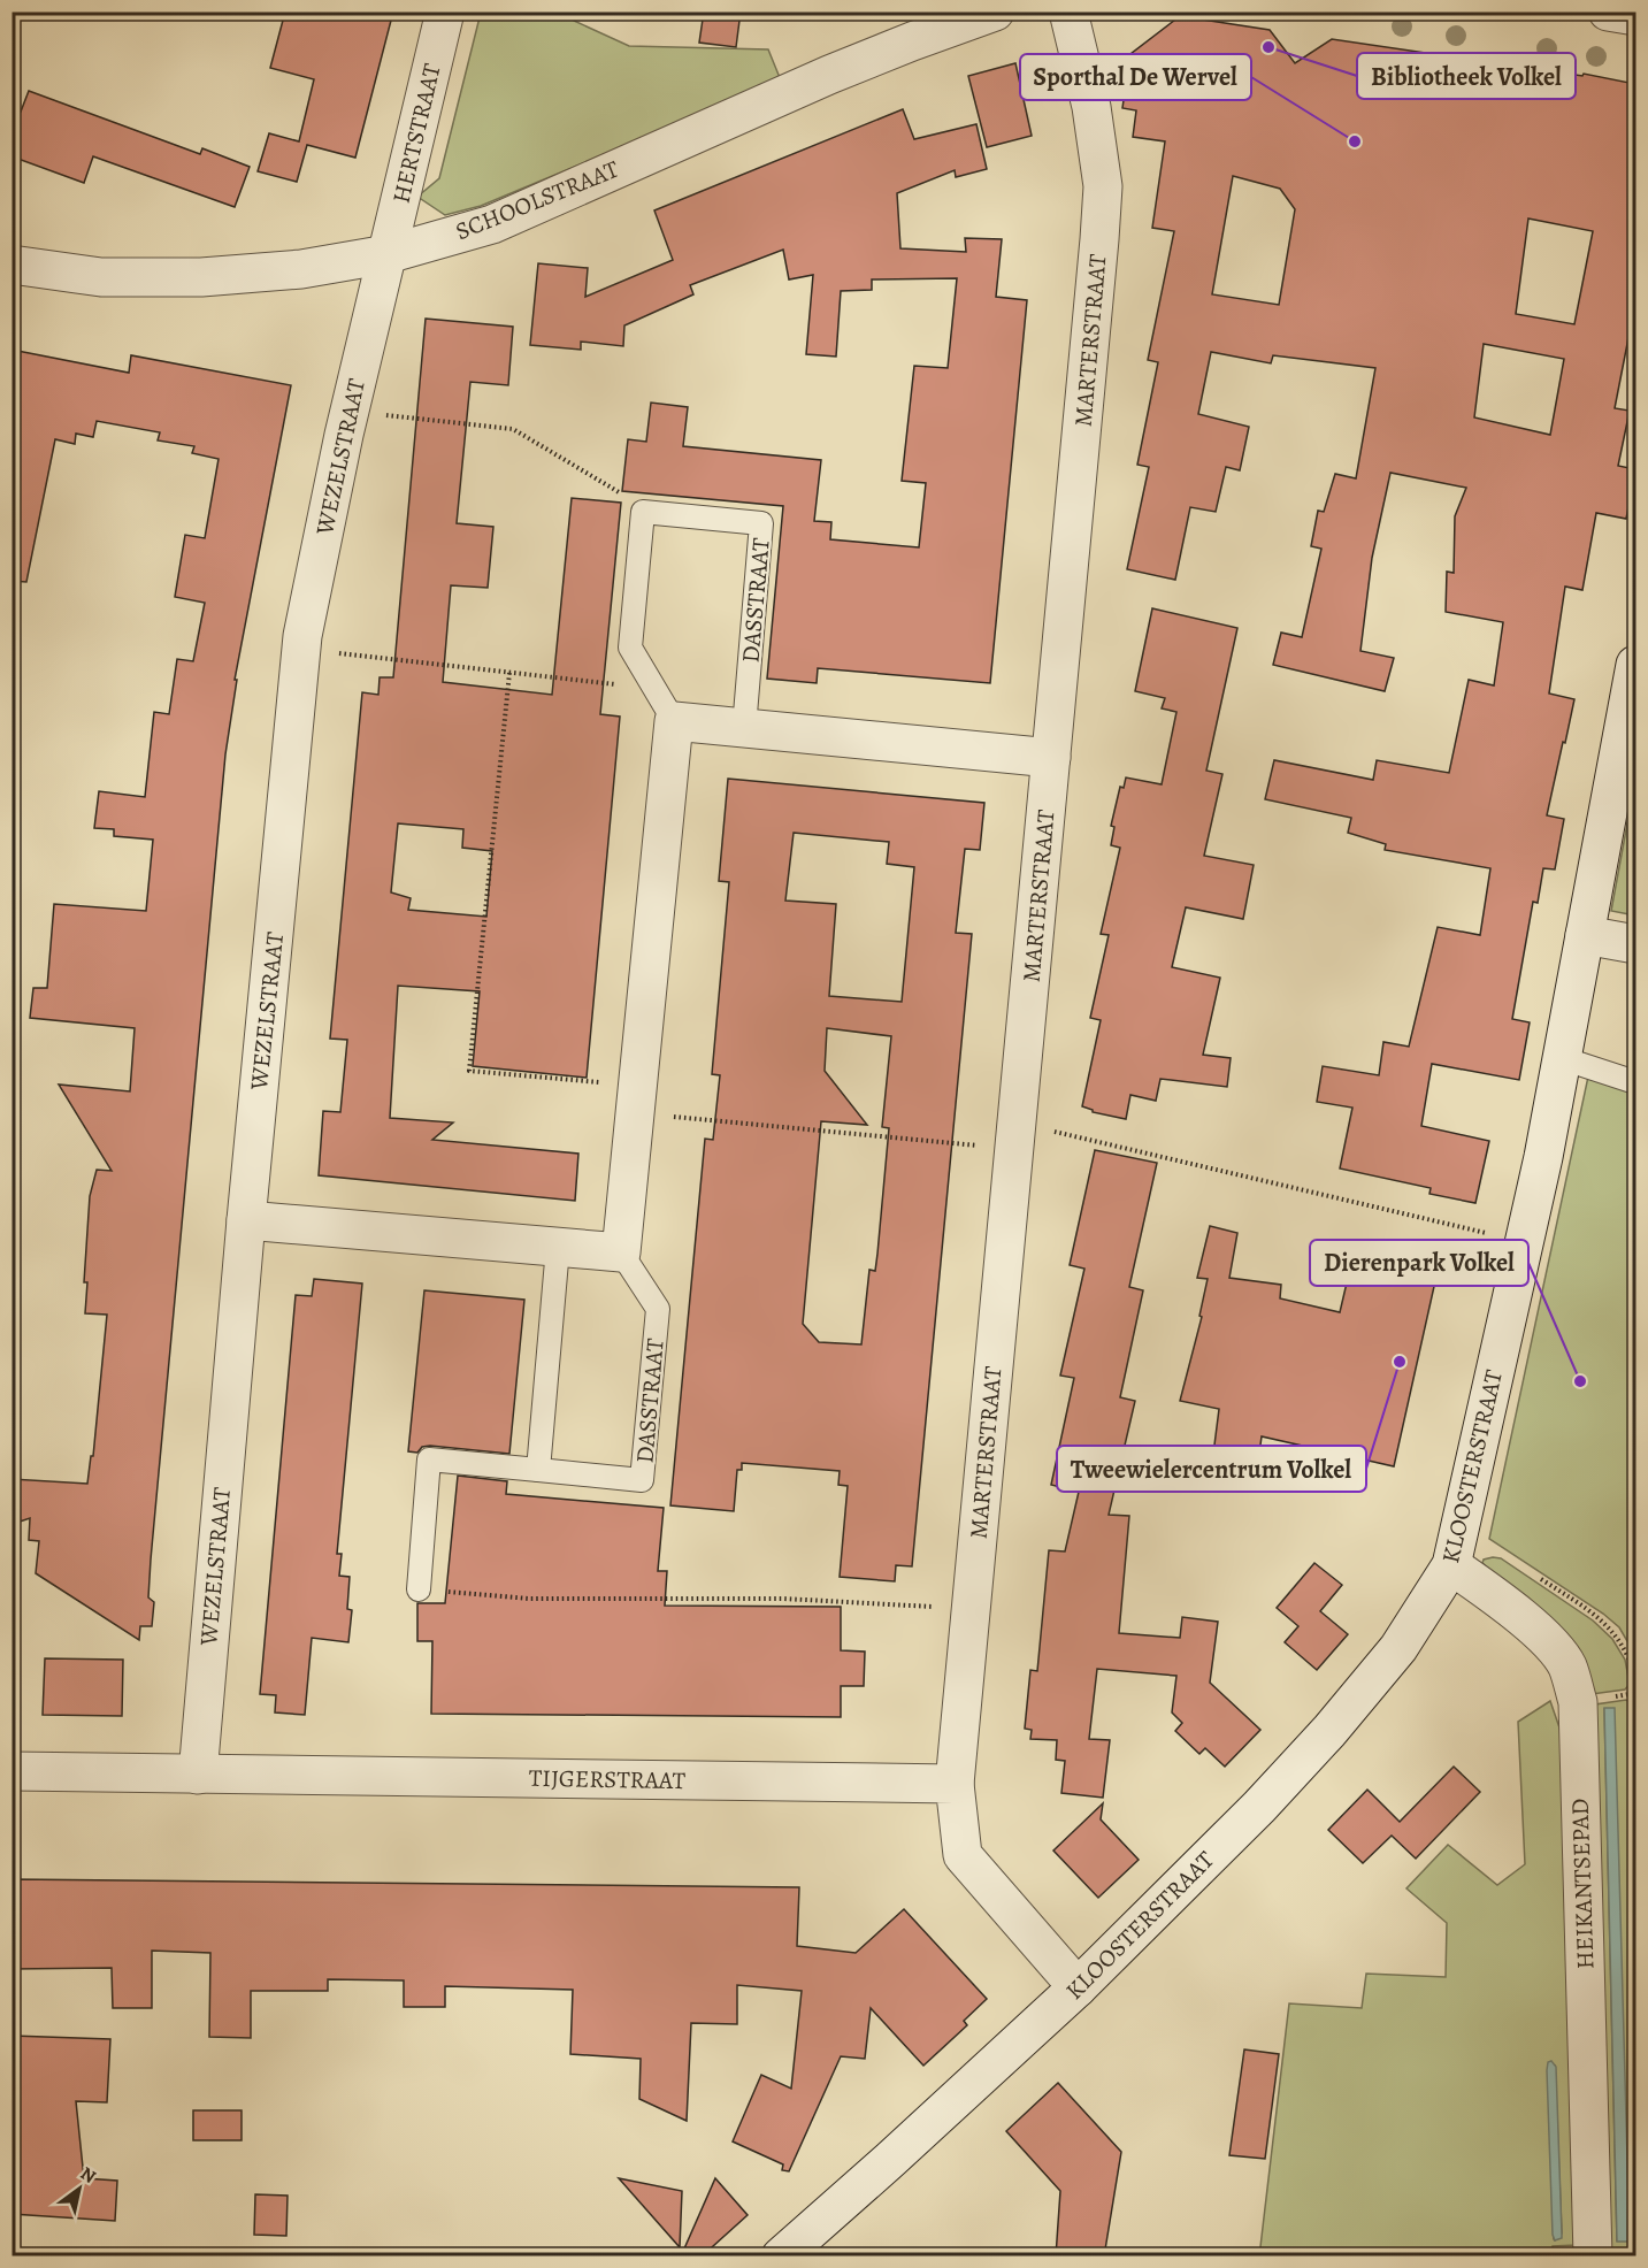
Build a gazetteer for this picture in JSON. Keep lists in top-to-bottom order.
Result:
{
  "streets": {
    "street": [
      "HERTSTRAAT",
      "SCHOOLSTRAAT",
      "MARTERSTRAAT",
      "WEZELSTRAAT",
      "KLOOSTERSTRAAT",
      "TIJGERSTRAAT",
      "HEIKANTSEPAD"
    ],
    "lane": ["DASSTRAAT"]
  },
  "crossings": [
    ["HERTSTRAAT", "SCHOOLSTRAAT"],
    ["HERTSTRAAT", "WEZELSTRAAT"],
    ["SCHOOLSTRAAT", "WEZELSTRAAT"],
    ["MARTERSTRAAT", "TIJGERSTRAAT"],
    ["WEZELSTRAAT", "TIJGERSTRAAT"],
    ["KLOOSTERSTRAAT", "HEIKANTSEPAD"]
  ],
  "places": [
    "Bibliotheek Volkel",
    "Sporthal De Wervel",
    "Tweewielercentrum Volkel",
    "Dierenpark Volkel"
  ],
  "north": "top right"
}
